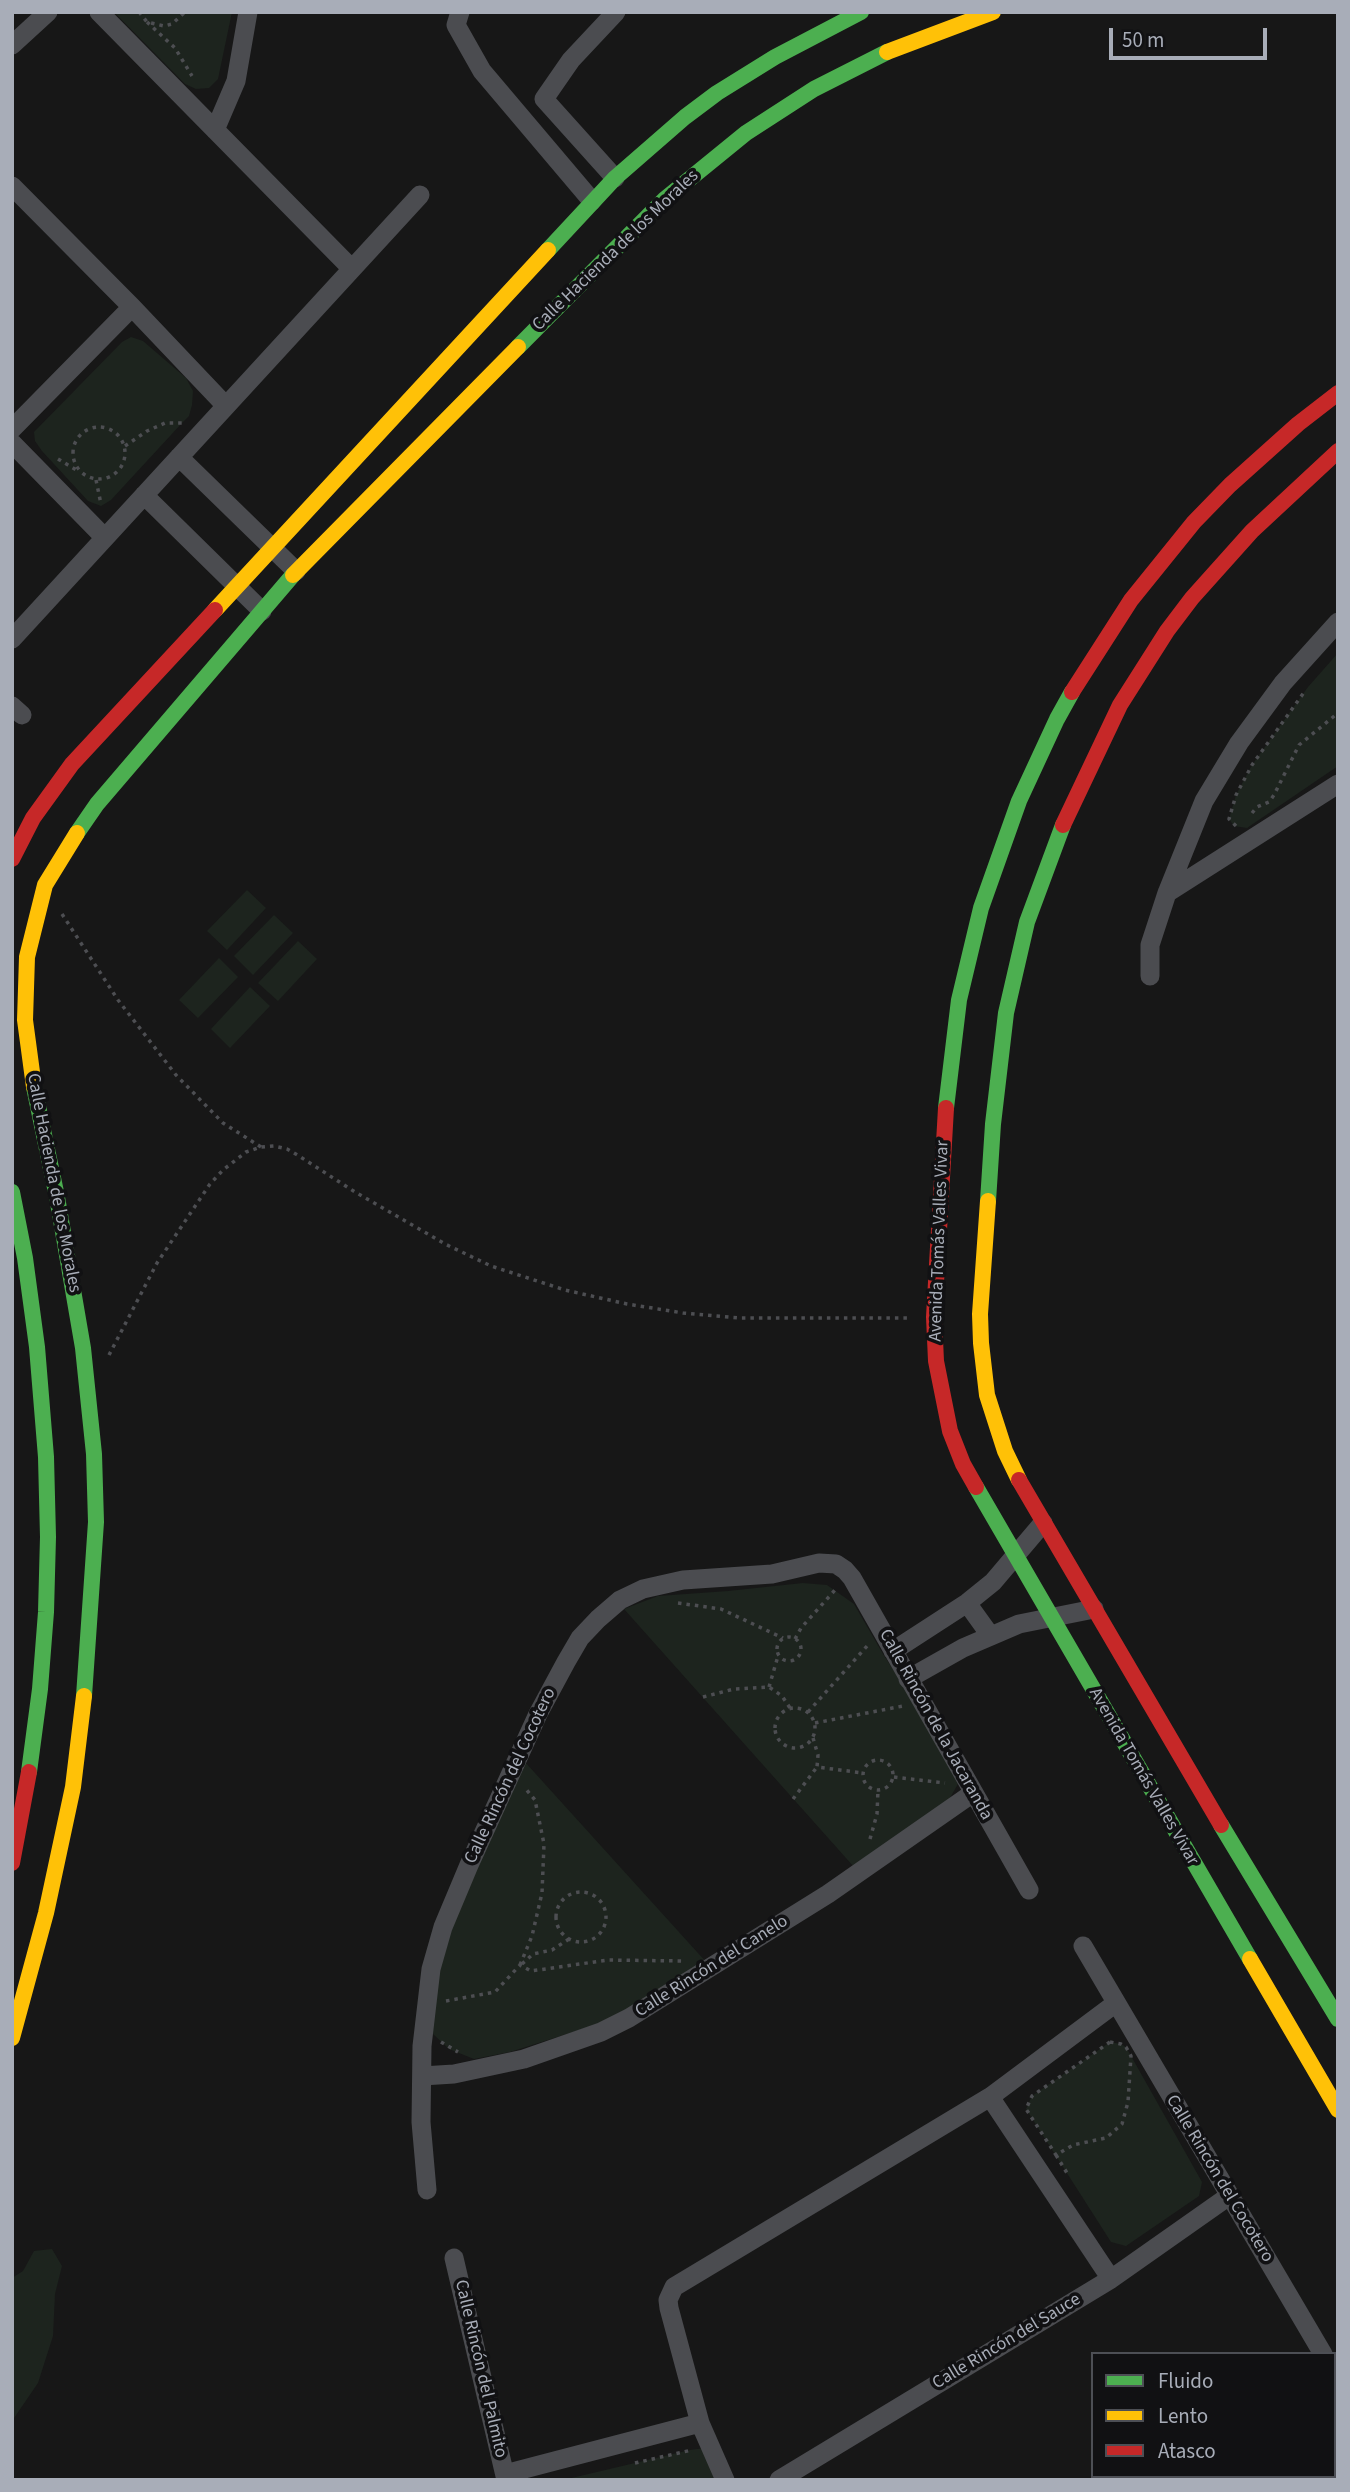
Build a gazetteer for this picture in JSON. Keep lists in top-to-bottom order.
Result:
{
  "streets": {
    "street": [
      "Calle Hacienda de los Morales",
      "Avenida Tomás Valles Vivar",
      "Calle Rincón de la Jacaranda",
      "Calle Rincón del Cocotero",
      "Calle Rincón del Canelo",
      "Calle Rincón del Sauce",
      "Calle Rincón del Palmito"
    ]
  },
  "crossings": [
    ["Calle Rincón de la Jacaranda", "Calle Rincón del Cocotero"],
    ["Calle Rincón de la Jacaranda", "Calle Rincón del Canelo"],
    ["Calle Rincón del Cocotero", "Calle Rincón del Canelo"],
    ["Calle Rincón del Cocotero", "Calle Rincón del Sauce"]
  ],
  "legend": ["Fluido", "Lento", "Atasco"],
  "scale_bar": "50 m"
}
